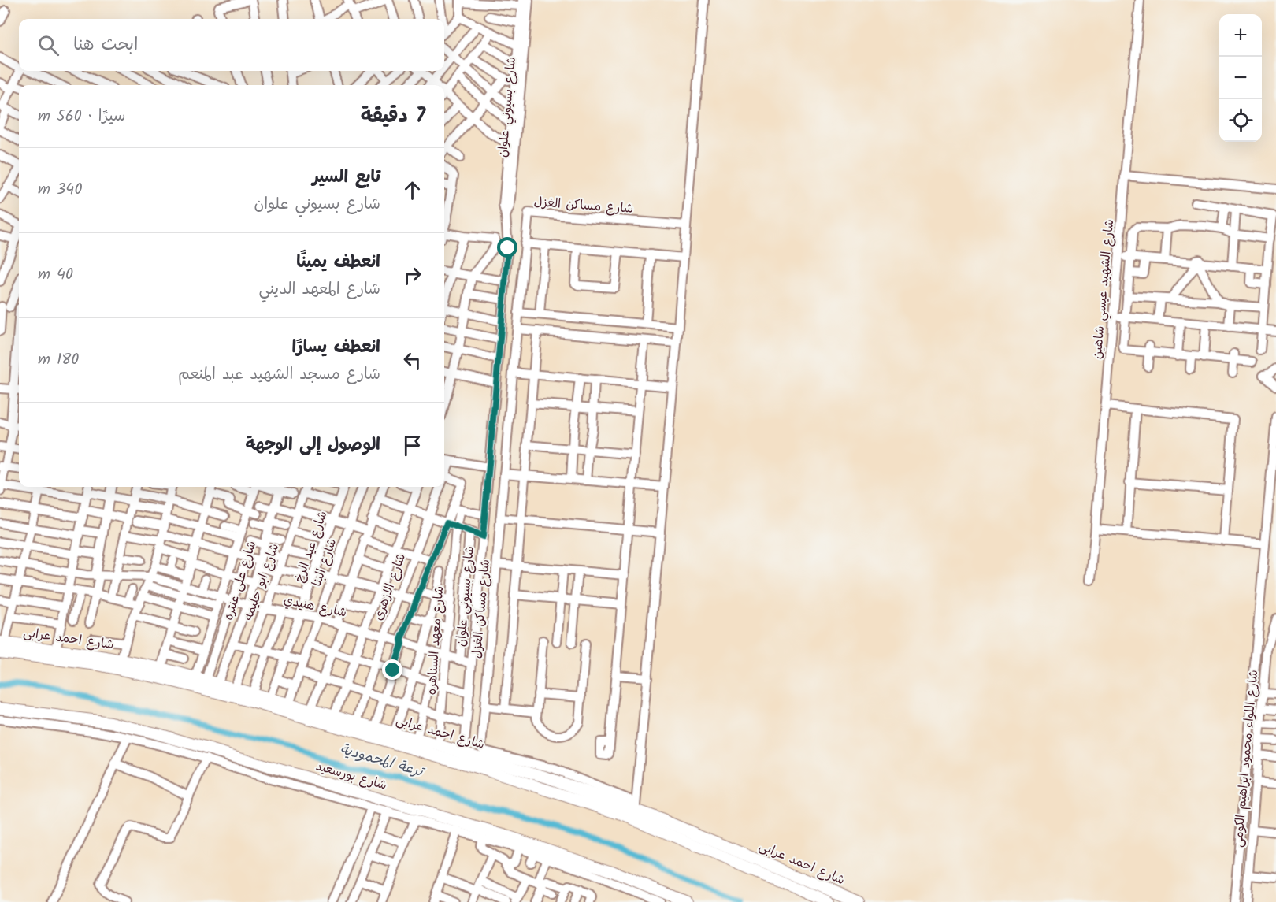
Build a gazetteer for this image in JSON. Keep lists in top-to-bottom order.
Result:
{
  "streets": {
    "main road": ["شارع احمد عرابى", "شارع بورسعيد"],
    "street": [
      "شارع بسيوني علوان",
      "شارع مساكن الغزل",
      "شارع الشهيد عيسي شاهين",
      "شارع عيد الرخ",
      "شارع البنا",
      "شارع على عنتره",
      "شارع ابو حليمه",
      "شارع الازهرى",
      "شارع هنيدي",
      "شارع معهد السناهره",
      "شارع اللواء محمود ابراهيم الكومى"
    ]
  },
  "crossings": [
    ["شارع بسيوني علوان", "شارع هنيدي"],
    ["شارع بسيوني علوان", "شارع احمد عرابى"],
    ["شارع مساكن الغزل", "شارع احمد عرابى"],
    ["شارع عيد الرخ", "شارع هنيدي"],
    ["شارع عيد الرخ", "شارع احمد عرابى"],
    ["شارع البنا", "شارع هنيدي"],
    ["شارع البنا", "شارع احمد عرابى"],
    ["شارع على عنتره", "شارع هنيدي"],
    ["شارع على عنتره", "شارع احمد عرابى"],
    ["شارع ابو حليمه", "شارع هنيدي"],
    ["شارع ابو حليمه", "شارع احمد عرابى"],
    ["شارع الازهرى", "شارع هنيدي"],
    ["شارع الازهرى", "شارع احمد عرابى"],
    ["شارع هنيدي", "شارع معهد السناهره"],
    ["شارع احمد عرابى", "شارع معهد السناهره"]
  ],
  "water": ["ترعة المحمودية"],
  "page": {
    "map_buttons": ["+", "−"],
    "search": "ابحث هنا",
    "heading": ["7 دقيقة", "سيرًا · 560 m"],
    "list": [
      ["تابع السير", "شارع بسيوني علوان", "340 m"],
      ["انعطف يمينًا", "شارع المعهد الديني", "40 m"],
      ["انعطف يسارًا", "شارع مسجد الشهيد عبد المنعم", "180 m"],
      "الوصول إلى الوجهة"
    ]
  }
}
